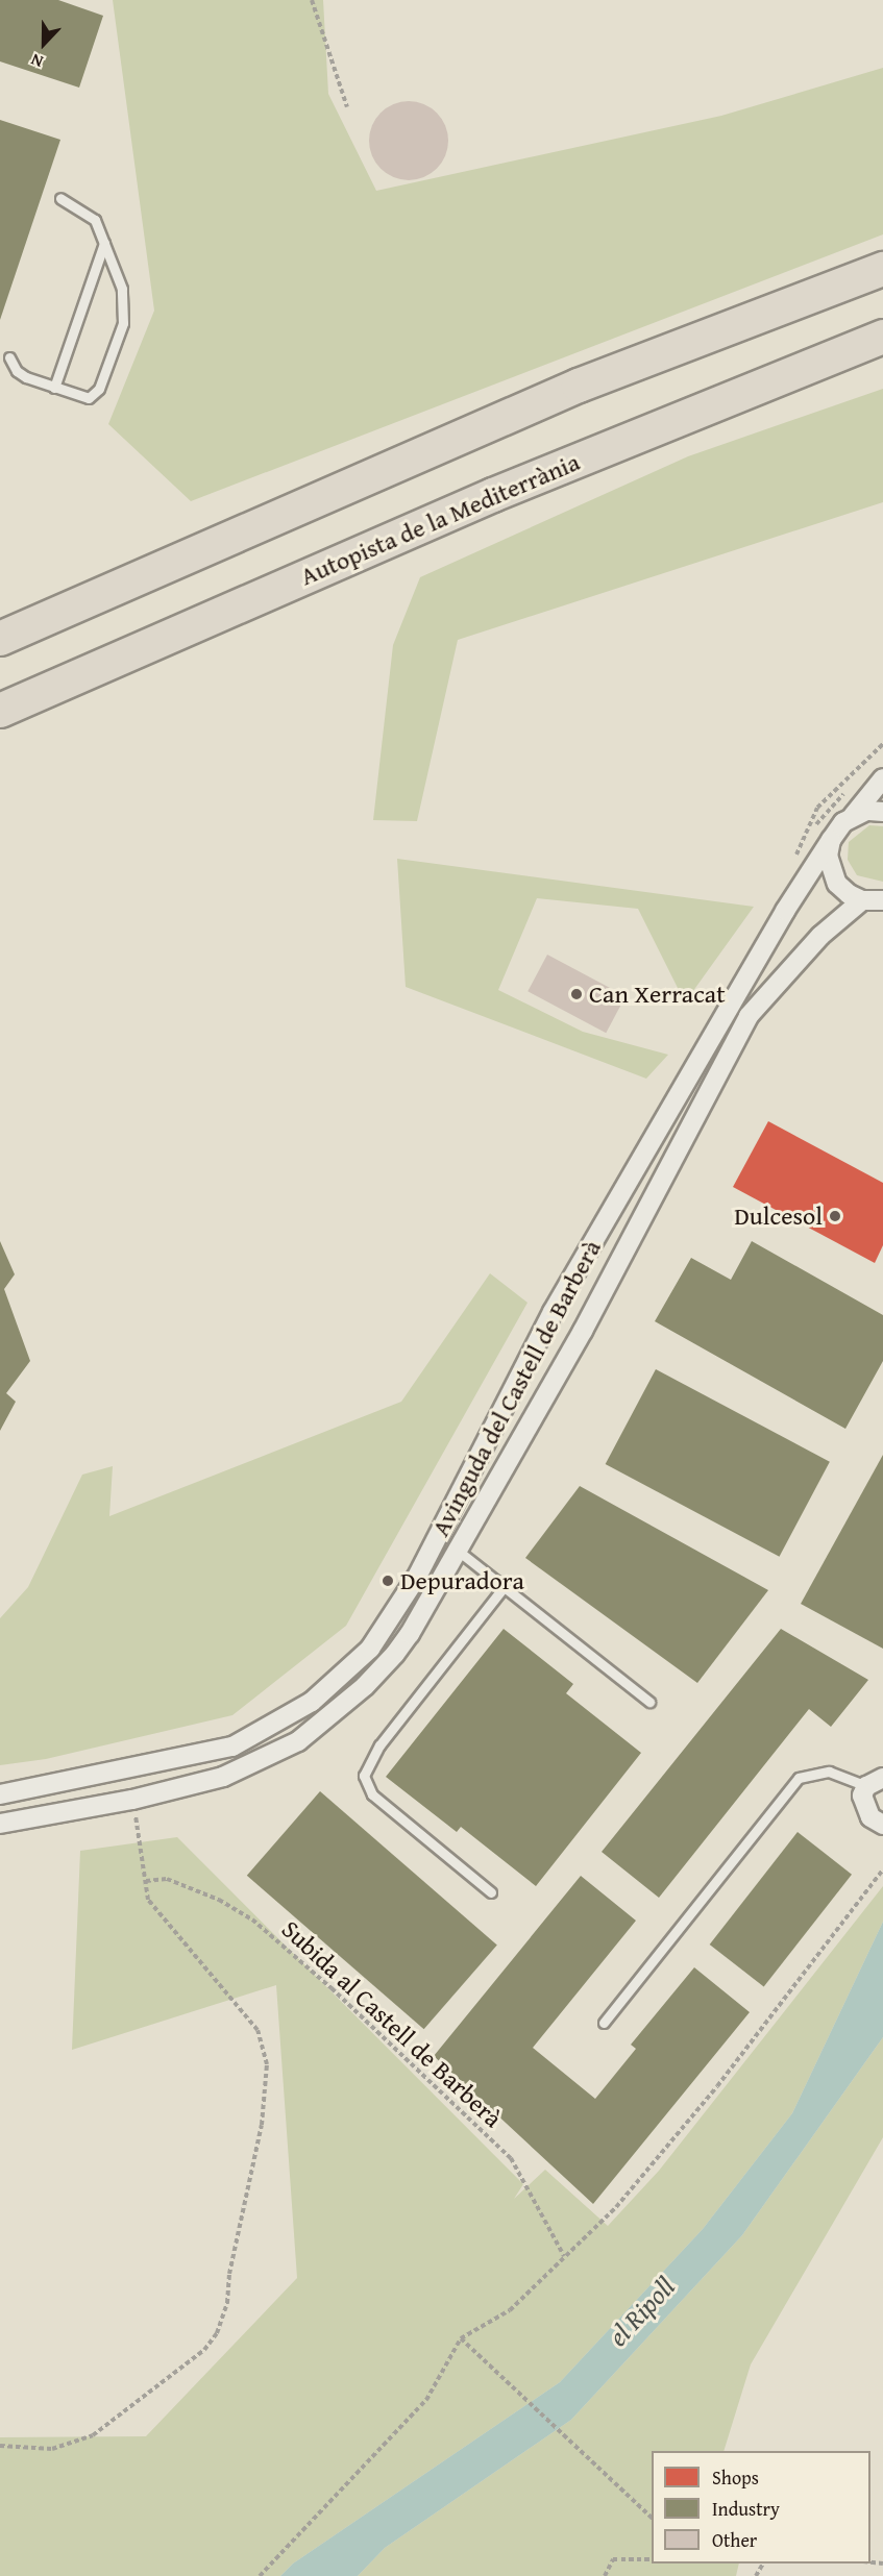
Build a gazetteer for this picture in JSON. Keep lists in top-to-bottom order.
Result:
{
  "streets": {
    "highway": ["Autopista de la Mediterrània"],
    "street": ["Avinguda del Castell de Barberà"],
    "path": ["Subida al Castell de Barberà"]
  },
  "water": ["el Ripoll"],
  "places": ["Can Xerracat", "Dulcesol", "Depuradora"],
  "legend": ["Shops", "Industry", "Other"],
  "north": "bottom"
}
